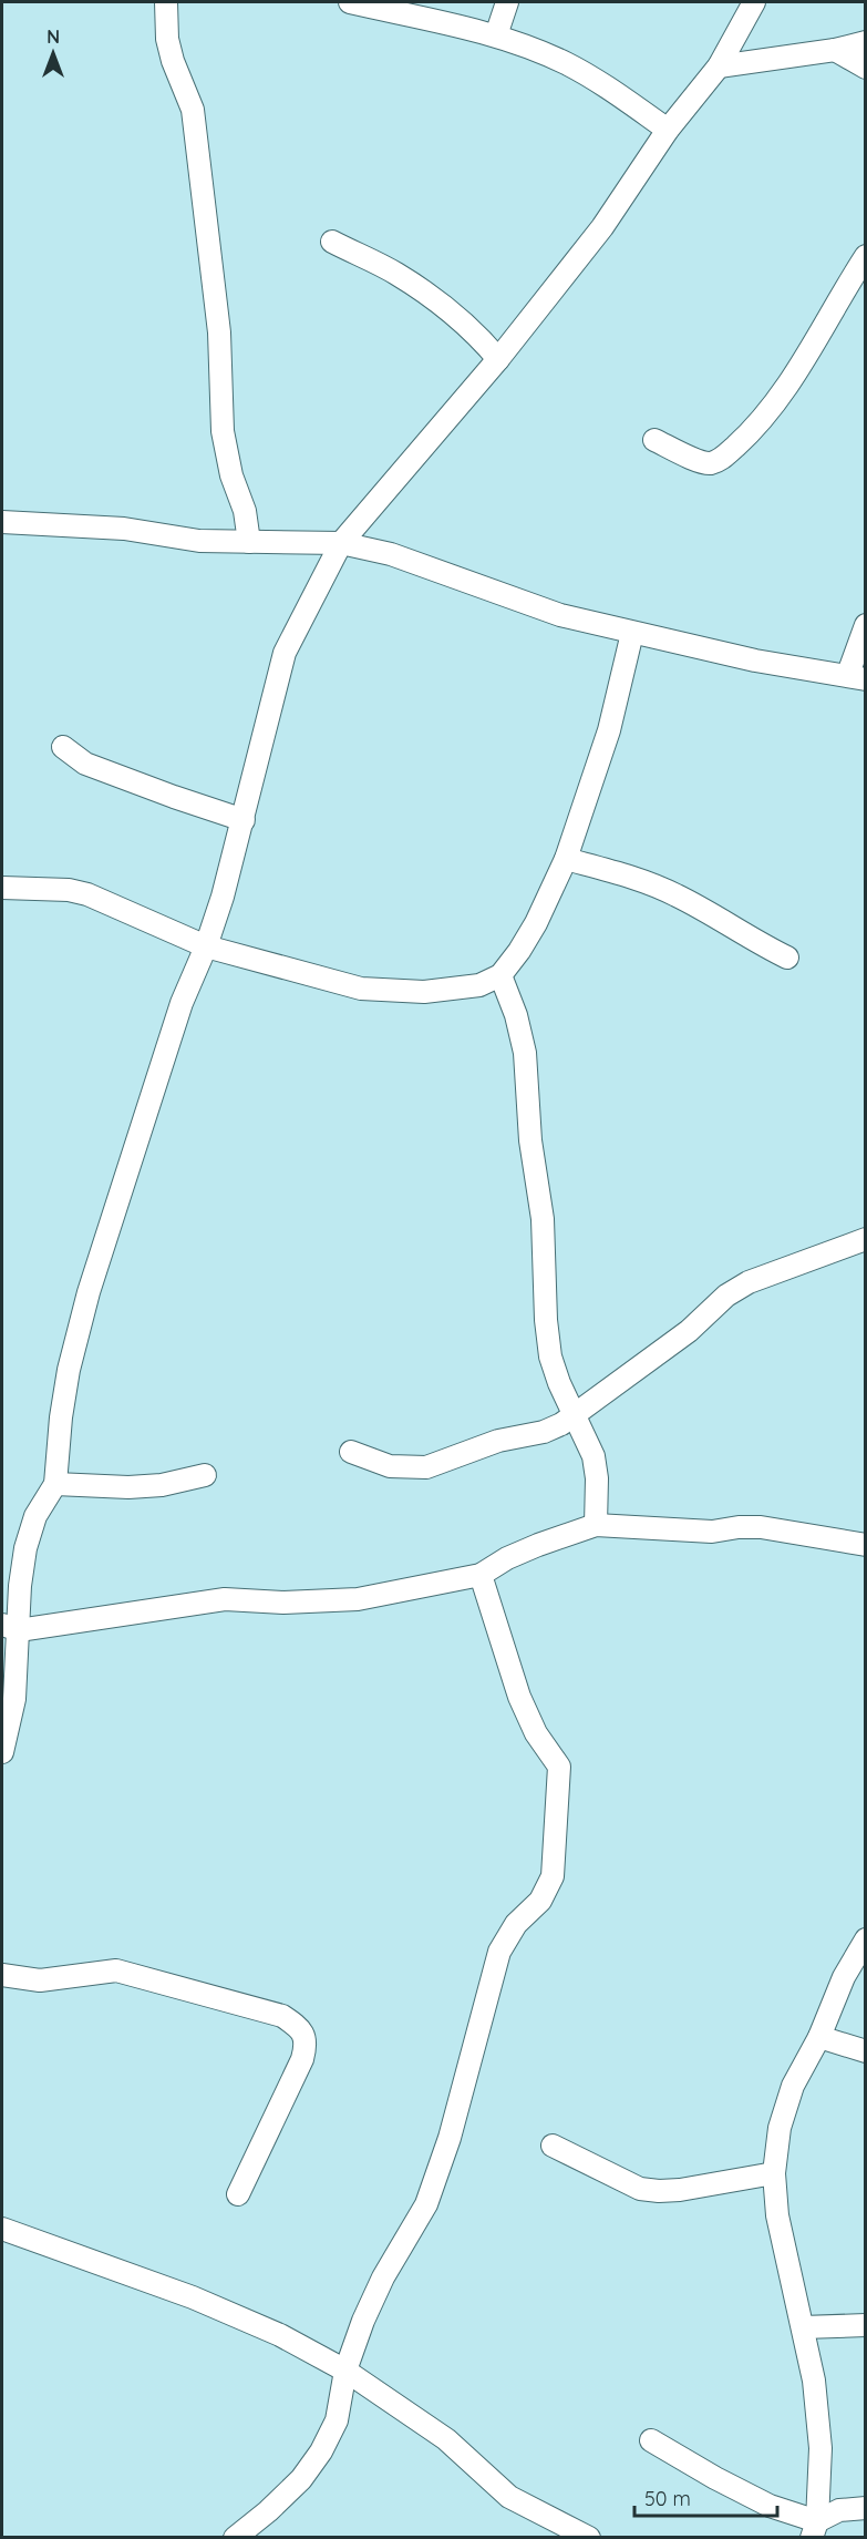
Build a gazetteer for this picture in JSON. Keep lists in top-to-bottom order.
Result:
{
  "scale_bar": "50 m",
  "north": "top"
}
